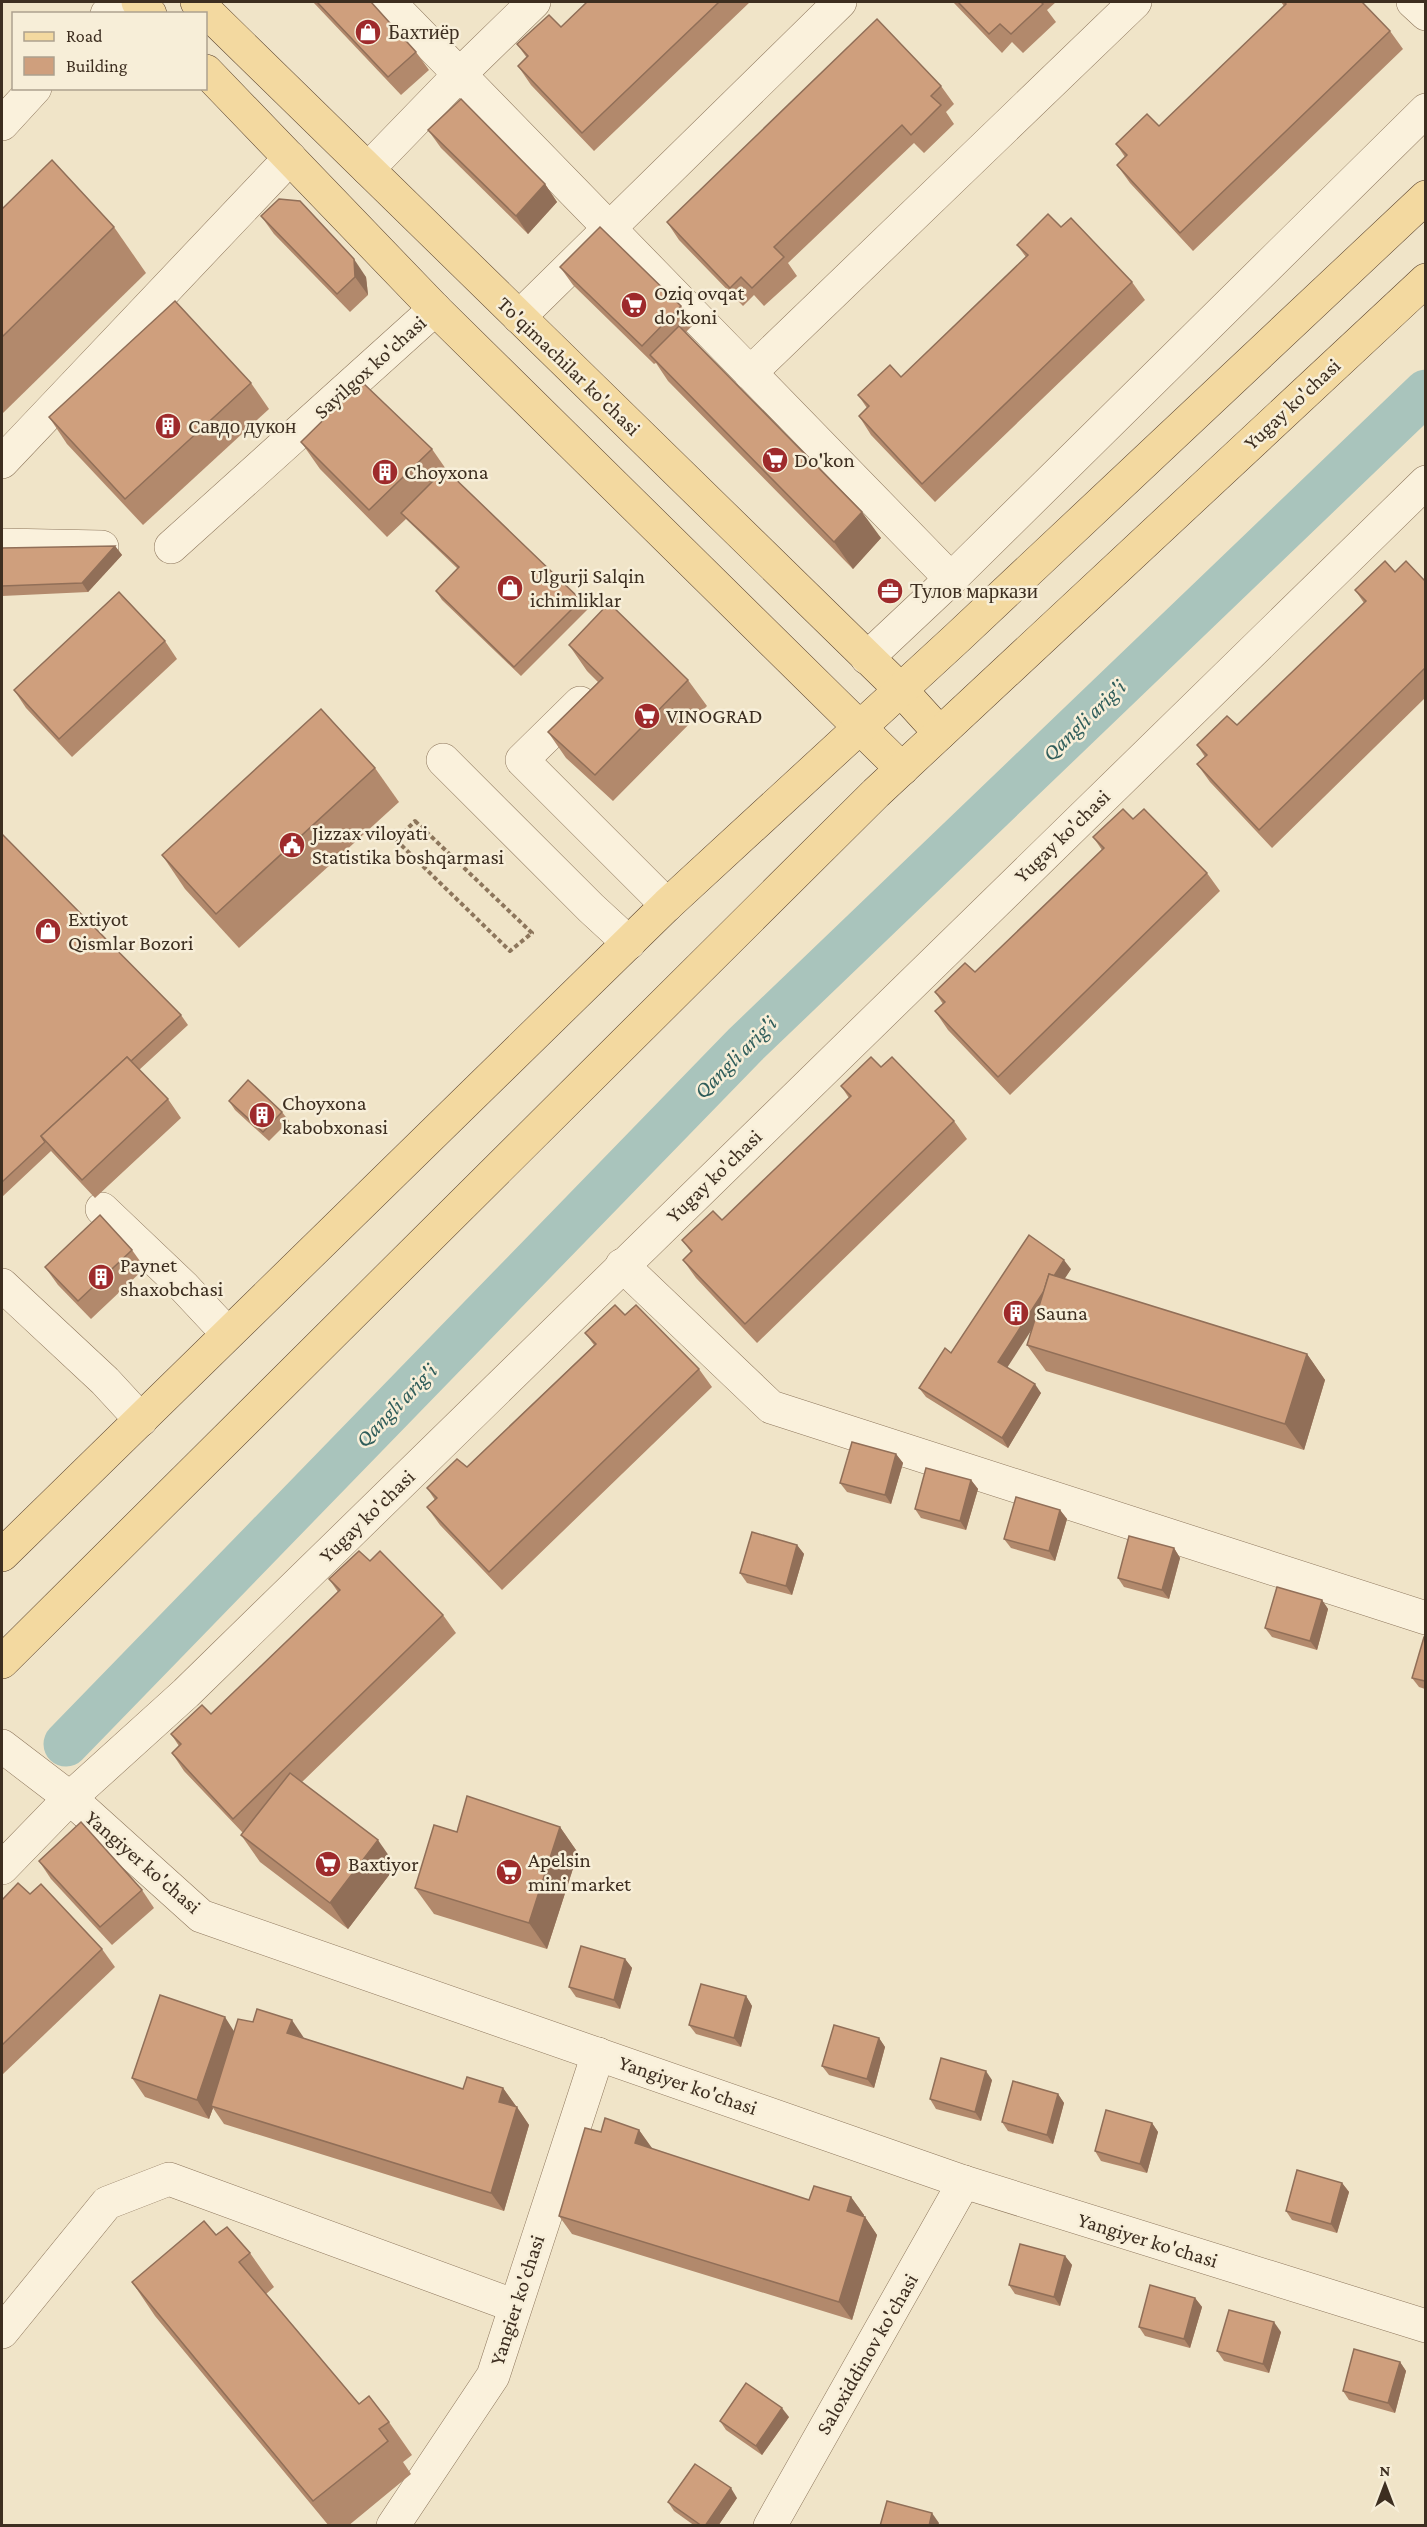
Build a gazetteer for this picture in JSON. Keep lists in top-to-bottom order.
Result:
{
  "streets": {
    "main road": ["To'qimachilar ko'chasi", "Yugay ko'chasi"],
    "street": [
      "Sayilgox ko'chasi",
      "Yangiyer ko'chasi",
      "Yangier ko'chasi",
      "Saloxiddinov ko'chasi"
    ]
  },
  "crossings": [
    ["To'qimachilar ko'chasi", "Yugay ko'chasi"],
    ["Yugay ko'chasi", "Yangiyer ko'chasi"],
    ["Yangiyer ko'chasi", "Yangier ko'chasi"],
    ["Yangiyer ko'chasi", "Saloxiddinov ko'chasi"]
  ],
  "water": ["Qangli arig'i"],
  "places": {
    "shop": ["Бахтиёр", "Ulgurji Salqin ichimliklar", "Extiyot Qismlar Bozori"],
    "supermarket": [
      "Oziq ovqat do'koni",
      "Do'kon",
      "VINOGRAD",
      "Baxtiyor",
      "Apelsin mini market"
    ],
    "building": [
      "Cавдо дукон",
      "Choyxona",
      "Choyxona kabobxonasi",
      "Paynet shaxobchasi",
      "Sauna"
    ],
    "office": ["Тулов маркази"],
    "public building": ["Jizzax viloyati Statistika boshqarmasi"]
  },
  "legend": ["Road", "Building"],
  "north": "top"
}
